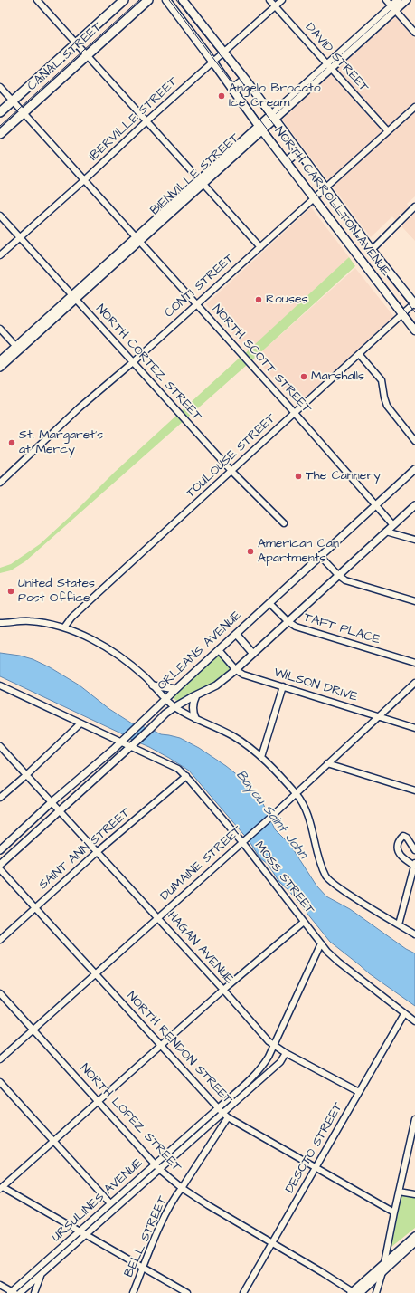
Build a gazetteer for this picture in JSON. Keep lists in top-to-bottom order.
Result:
{
  "streets": {
    "main road": ["CANAL STREET", "NORTH CARROLLTON AVENUE"],
    "street": [
      "DAVID STREET",
      "IBERVILLE STREET",
      "BIENVILLE STREET",
      "CONTI STREET",
      "NORTH SCOTT STREET",
      "NORTH CORTEZ STREET",
      "TOULOUSE STREET",
      "TAFT PLACE",
      "ORLEANS AVENUE",
      "WILSON DRIVE",
      "SAINT ANN STREET",
      "DUMAINE STREET",
      "MOSS STREET",
      "HAGAN AVENUE",
      "NORTH RENDON STREET",
      "NORTH LOPEZ STREET",
      "DESOTO STREET",
      "URSULINES AVENUE",
      "BELL STREET"
    ]
  },
  "crossings": [
    ["CANAL STREET", "NORTH SCOTT STREET"],
    ["DAVID STREET", "IBERVILLE STREET"],
    ["DAVID STREET", "BIENVILLE STREET"],
    ["DAVID STREET", "CONTI STREET"],
    ["IBERVILLE STREET", "NORTH CARROLLTON AVENUE"],
    ["IBERVILLE STREET", "NORTH SCOTT STREET"],
    ["IBERVILLE STREET", "NORTH CORTEZ STREET"],
    ["BIENVILLE STREET", "NORTH CARROLLTON AVENUE"],
    ["BIENVILLE STREET", "NORTH SCOTT STREET"],
    ["BIENVILLE STREET", "NORTH CORTEZ STREET"],
    ["NORTH CARROLLTON AVENUE", "CONTI STREET"],
    ["NORTH CARROLLTON AVENUE", "TOULOUSE STREET"],
    ["CONTI STREET", "NORTH SCOTT STREET"],
    ["CONTI STREET", "NORTH CORTEZ STREET"],
    ["NORTH SCOTT STREET", "TOULOUSE STREET"],
    ["NORTH SCOTT STREET", "ORLEANS AVENUE"],
    ["NORTH CORTEZ STREET", "TOULOUSE STREET"],
    ["TAFT PLACE", "ORLEANS AVENUE"],
    ["ORLEANS AVENUE", "WILSON DRIVE"],
    ["ORLEANS AVENUE", "MOSS STREET"],
    ["ORLEANS AVENUE", "HAGAN AVENUE"],
    ["WILSON DRIVE", "DUMAINE STREET"],
    ["SAINT ANN STREET", "MOSS STREET"],
    ["SAINT ANN STREET", "HAGAN AVENUE"],
    ["SAINT ANN STREET", "NORTH RENDON STREET"],
    ["DUMAINE STREET", "MOSS STREET"],
    ["DUMAINE STREET", "HAGAN AVENUE"],
    ["DUMAINE STREET", "NORTH RENDON STREET"],
    ["DUMAINE STREET", "NORTH LOPEZ STREET"],
    ["MOSS STREET", "DESOTO STREET"],
    ["HAGAN AVENUE", "DESOTO STREET"],
    ["HAGAN AVENUE", "URSULINES AVENUE"],
    ["NORTH RENDON STREET", "DESOTO STREET"],
    ["NORTH RENDON STREET", "URSULINES AVENUE"],
    ["NORTH RENDON STREET", "BELL STREET"],
    ["NORTH LOPEZ STREET", "DESOTO STREET"],
    ["NORTH LOPEZ STREET", "URSULINES AVENUE"],
    ["NORTH LOPEZ STREET", "BELL STREET"]
  ],
  "water": ["Bayou Saint John"],
  "places": [
    "Angelo Brocato Ice Cream",
    "Rouses",
    "Marshalls",
    "St. Margaret's at Mercy",
    "The Cannery",
    "American Can Apartments",
    "United States Post Office"
  ]
}
